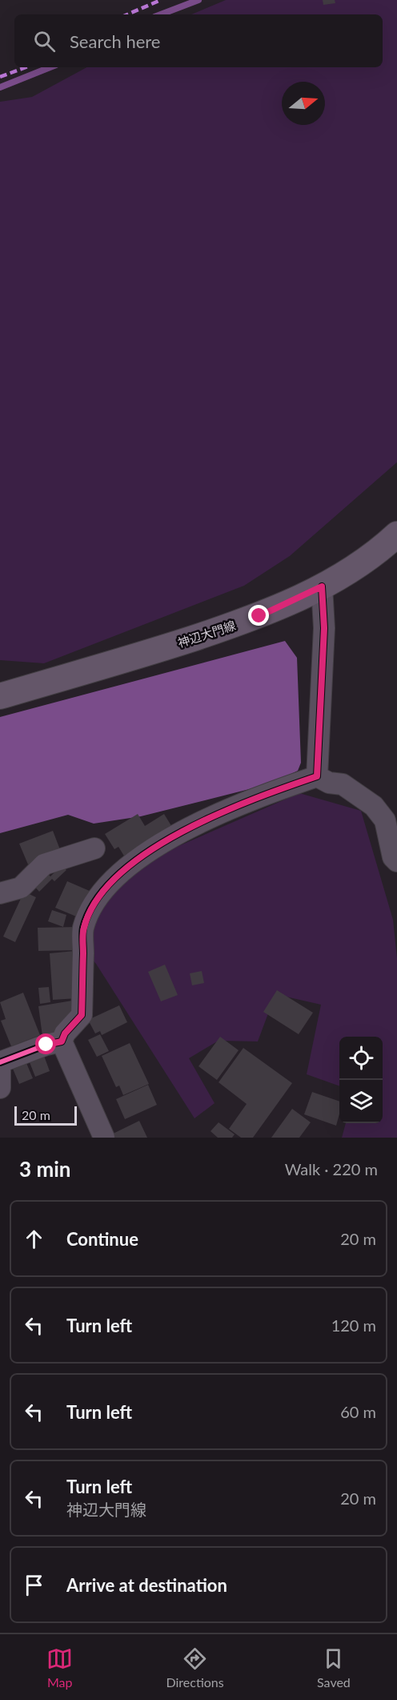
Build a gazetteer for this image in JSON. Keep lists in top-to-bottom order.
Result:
{
  "streets": {
    "main road": ["神辺大門線"]
  },
  "scale_bar": "20 m",
  "north": "right",
  "page": {
    "search": "Search here",
    "scale": "20 m",
    "heading": ["3 min", "Walk · 220 m"],
    "list": [
      ["Continue", "20 m"],
      ["Turn left", "120 m"],
      ["Turn left", "60 m"],
      ["Turn left", "神辺大門線", "20 m"],
      "Arrive at destination"
    ],
    "nav": ["Map", "Directions", "Saved"]
  }
}
